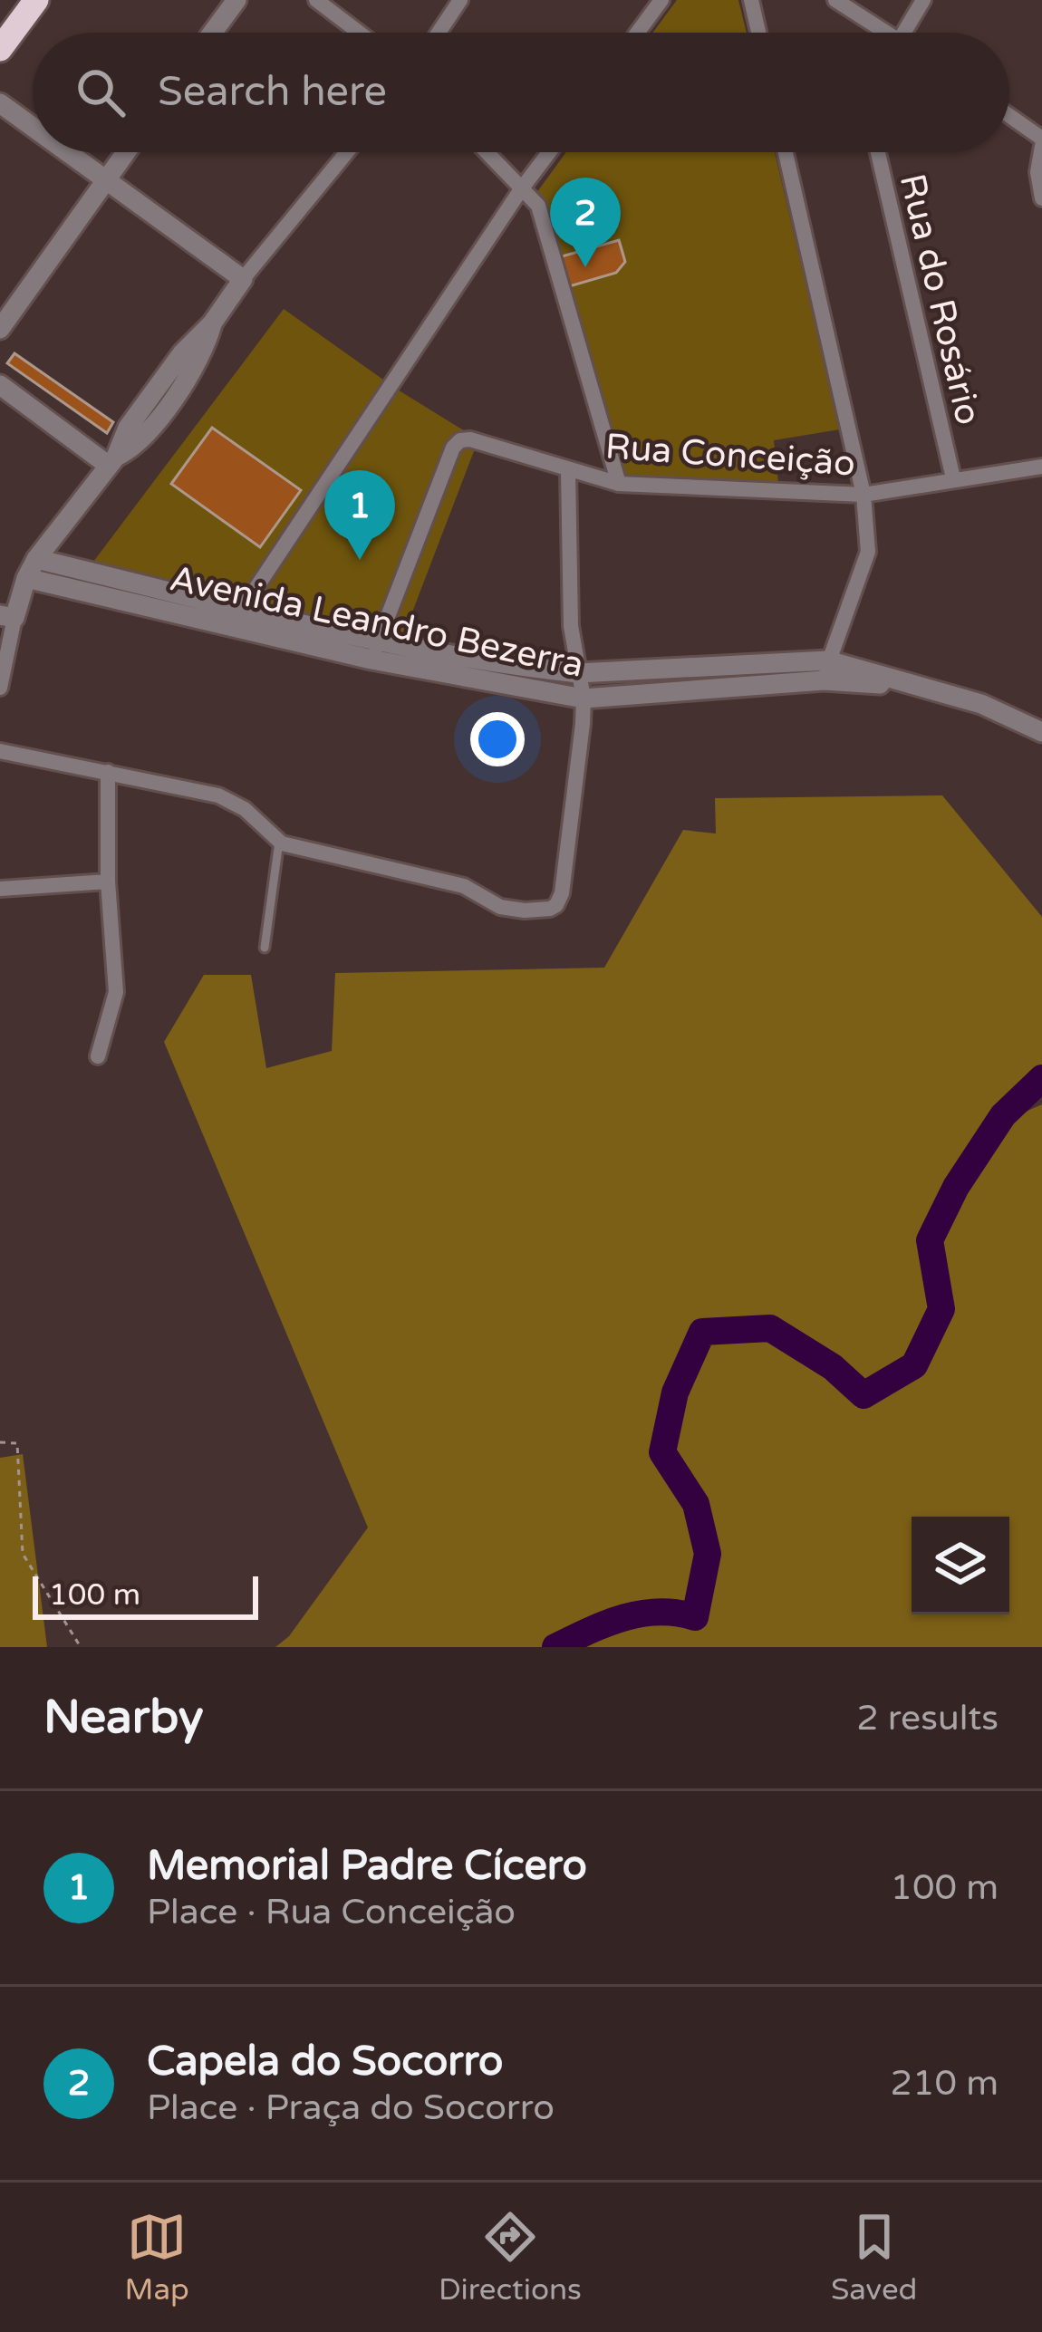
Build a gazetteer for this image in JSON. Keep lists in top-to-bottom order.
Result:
{
  "streets": {
    "street": ["Rua do Rosário", "Rua Conceição", "Avenida Leandro Bezerra"]
  },
  "crossings": [
    ["Rua do Rosário", "Rua Conceição"],
    ["Rua Conceição", "Avenida Leandro Bezerra"]
  ],
  "scale_bar": "100 m",
  "page": {
    "search": "Search here",
    "pins": ["2", "1"],
    "scale": "100 m",
    "heading": ["Nearby", "2 results"],
    "list": [
      {
        "mark": "1",
        "name": "Memorial Padre Cícero",
        "note": "Place · Rua Conceição",
        "value": "100 m"
      },
      {
        "mark": "2",
        "name": "Capela do Socorro",
        "note": "Place · Praça do Socorro",
        "value": "210 m"
      }
    ],
    "nav": ["Map", "Directions", "Saved"]
  }
}
